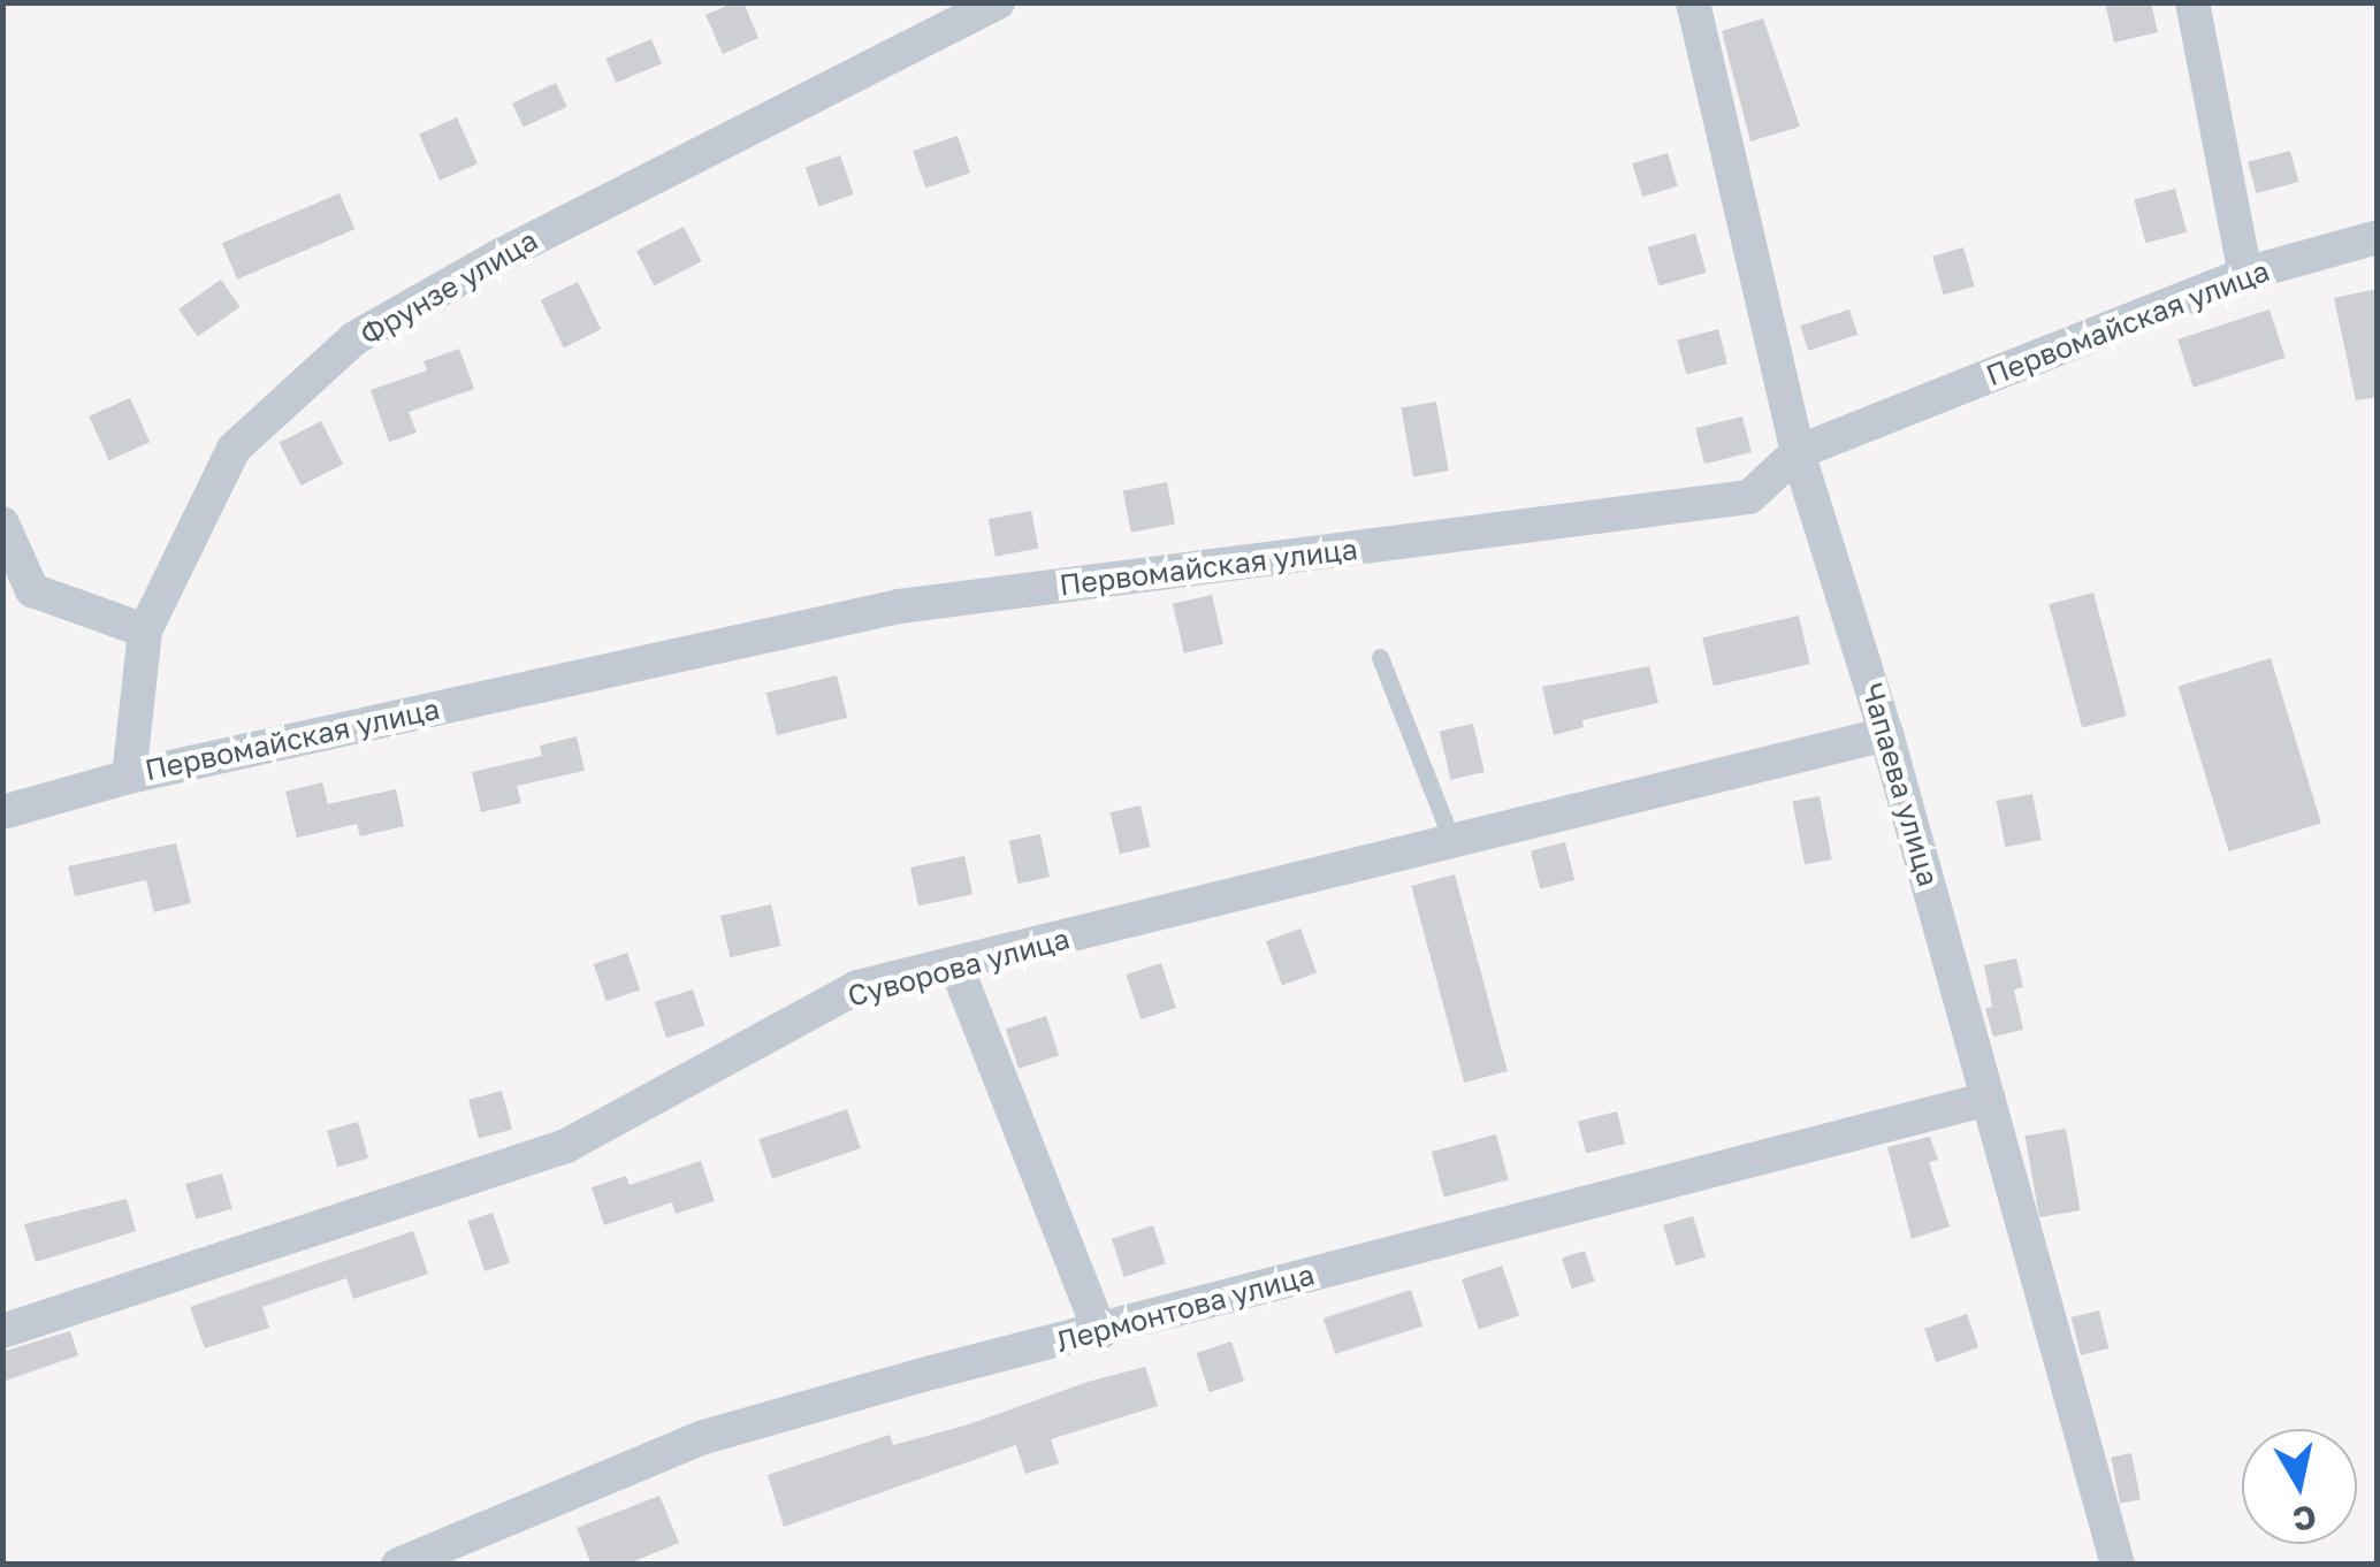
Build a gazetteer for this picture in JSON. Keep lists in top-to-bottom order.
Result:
{
  "streets": {
    "street": [
      "Фрунзе улица",
      "Первомайская улица",
      "Чапаева улица",
      "Суворова улица",
      "Лермонтова улица"
    ]
  },
  "crossings": [
    ["Фрунзе улица", "Первомайская улица"],
    ["Первомайская улица", "Чапаева улица"],
    ["Чапаева улица", "Суворова улица"],
    ["Чапаева улица", "Лермонтова улица"]
  ],
  "north": "bottom"
}
